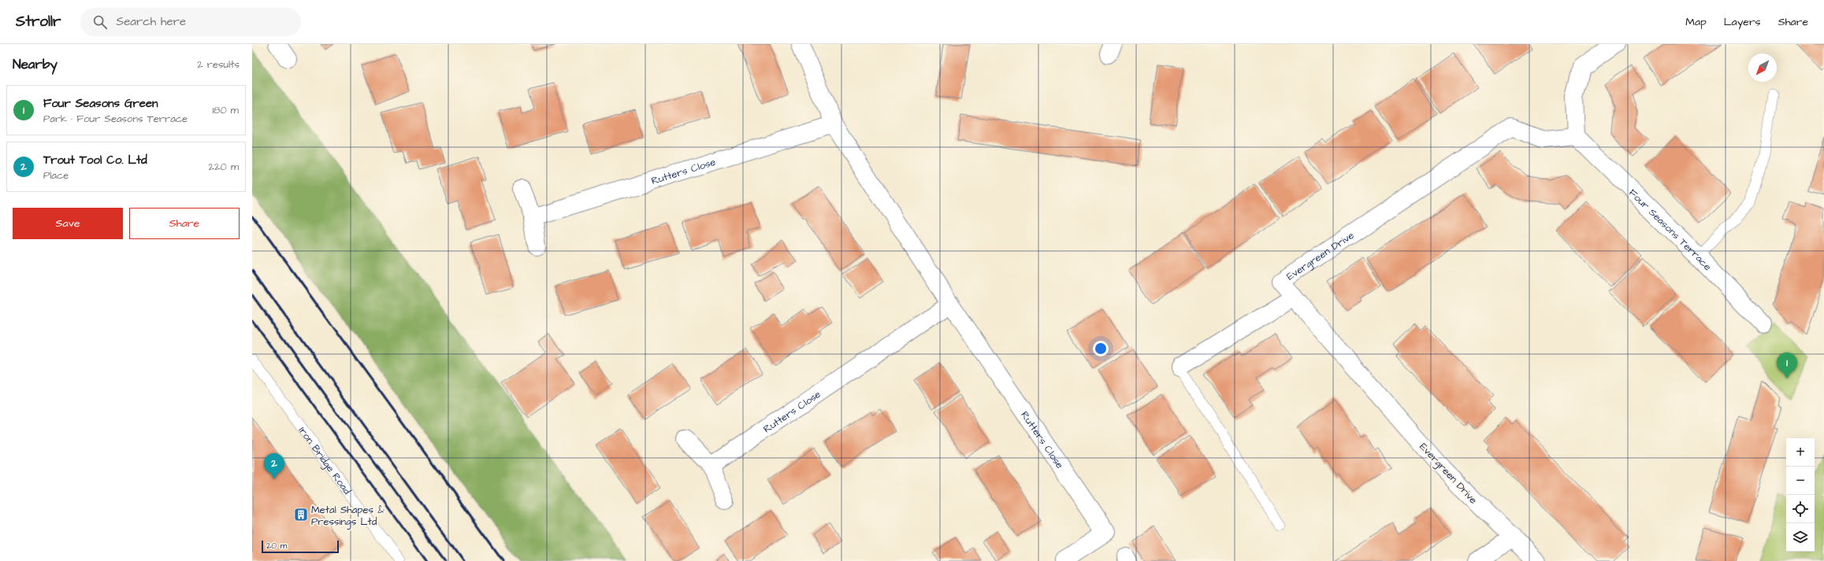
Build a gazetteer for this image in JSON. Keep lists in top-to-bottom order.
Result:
{
  "streets": {
    "street": ["Rutters Close", "Four Seasons Terrace", "Evergreen Drive"],
    "lane": ["Iron Bridge Road"]
  },
  "crossings": [
    ["Four Seasons Terrace", "Evergreen Drive"]
  ],
  "places": {
    "building": ["Metal Shapes & Pressings Ltd"]
  },
  "scale_bar": "20 m",
  "north": "bottom left",
  "page": {
    "header": "Strollr",
    "search": "Search here",
    "nav": ["Map", "Layers", "Share"],
    "heading": ["Nearby", "2 results"],
    "list": [
      {
        "mark": "1",
        "name": "Four Seasons Green",
        "note": "Park · Four Seasons Terrace",
        "value": "180 m"
      },
      {
        "mark": "2",
        "name": "Trout Tool Co. Ltd",
        "note": "Place",
        "value": "220 m"
      }
    ],
    "buttons": ["Save", "Share"],
    "pins": ["1", "2"],
    "map_buttons": ["+", "−"],
    "scale": "20 m"
  }
}
